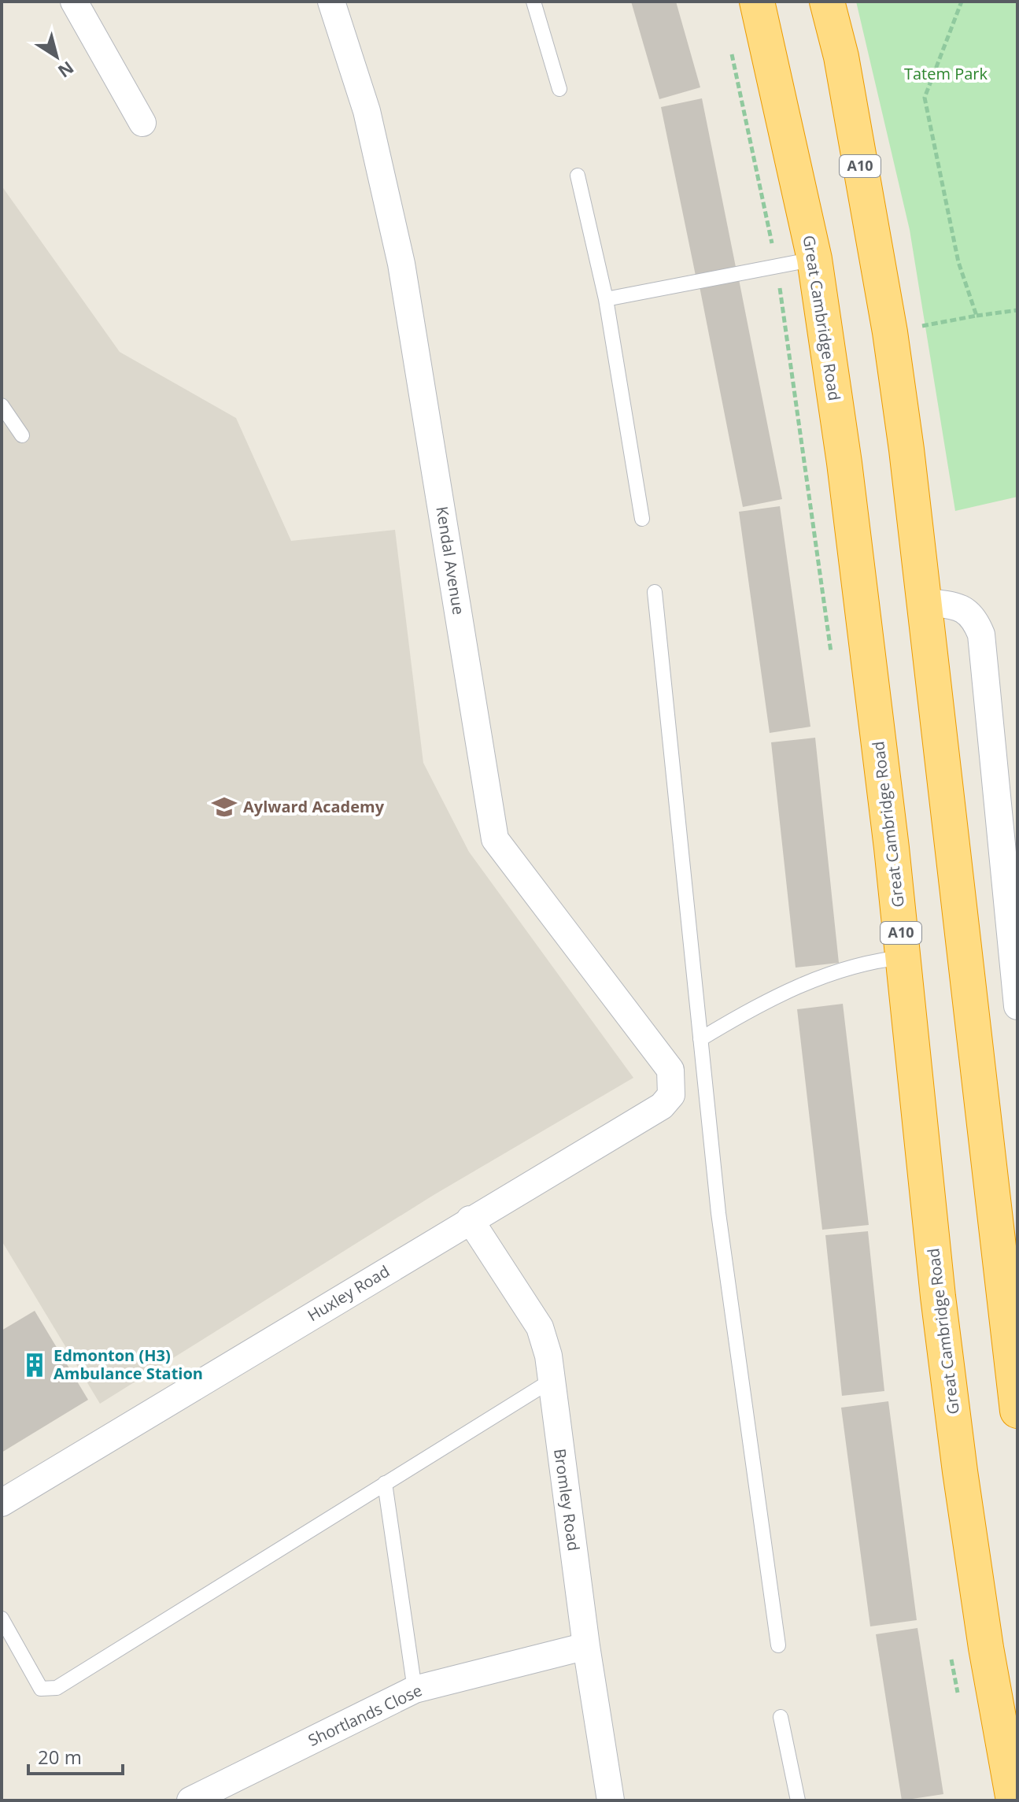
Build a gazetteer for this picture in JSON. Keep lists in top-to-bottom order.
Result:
{
  "streets": {
    "highway": ["A10", "Great Cambridge Road"],
    "street": [
      "Kendal Avenue",
      "Huxley Road",
      "Bromley Road",
      "Shortlands Close"
    ]
  },
  "crossings": [
    ["Kendal Avenue", "Huxley Road"],
    ["Huxley Road", "Bromley Road"],
    ["Bromley Road", "Shortlands Close"]
  ],
  "parks": ["Tatem Park"],
  "places": {
    "school or university": ["Aylward Academy"],
    "building": ["Edmonton (H3) Ambulance Station"]
  },
  "scale_bar": "20 m",
  "north": "bottom right"
}
